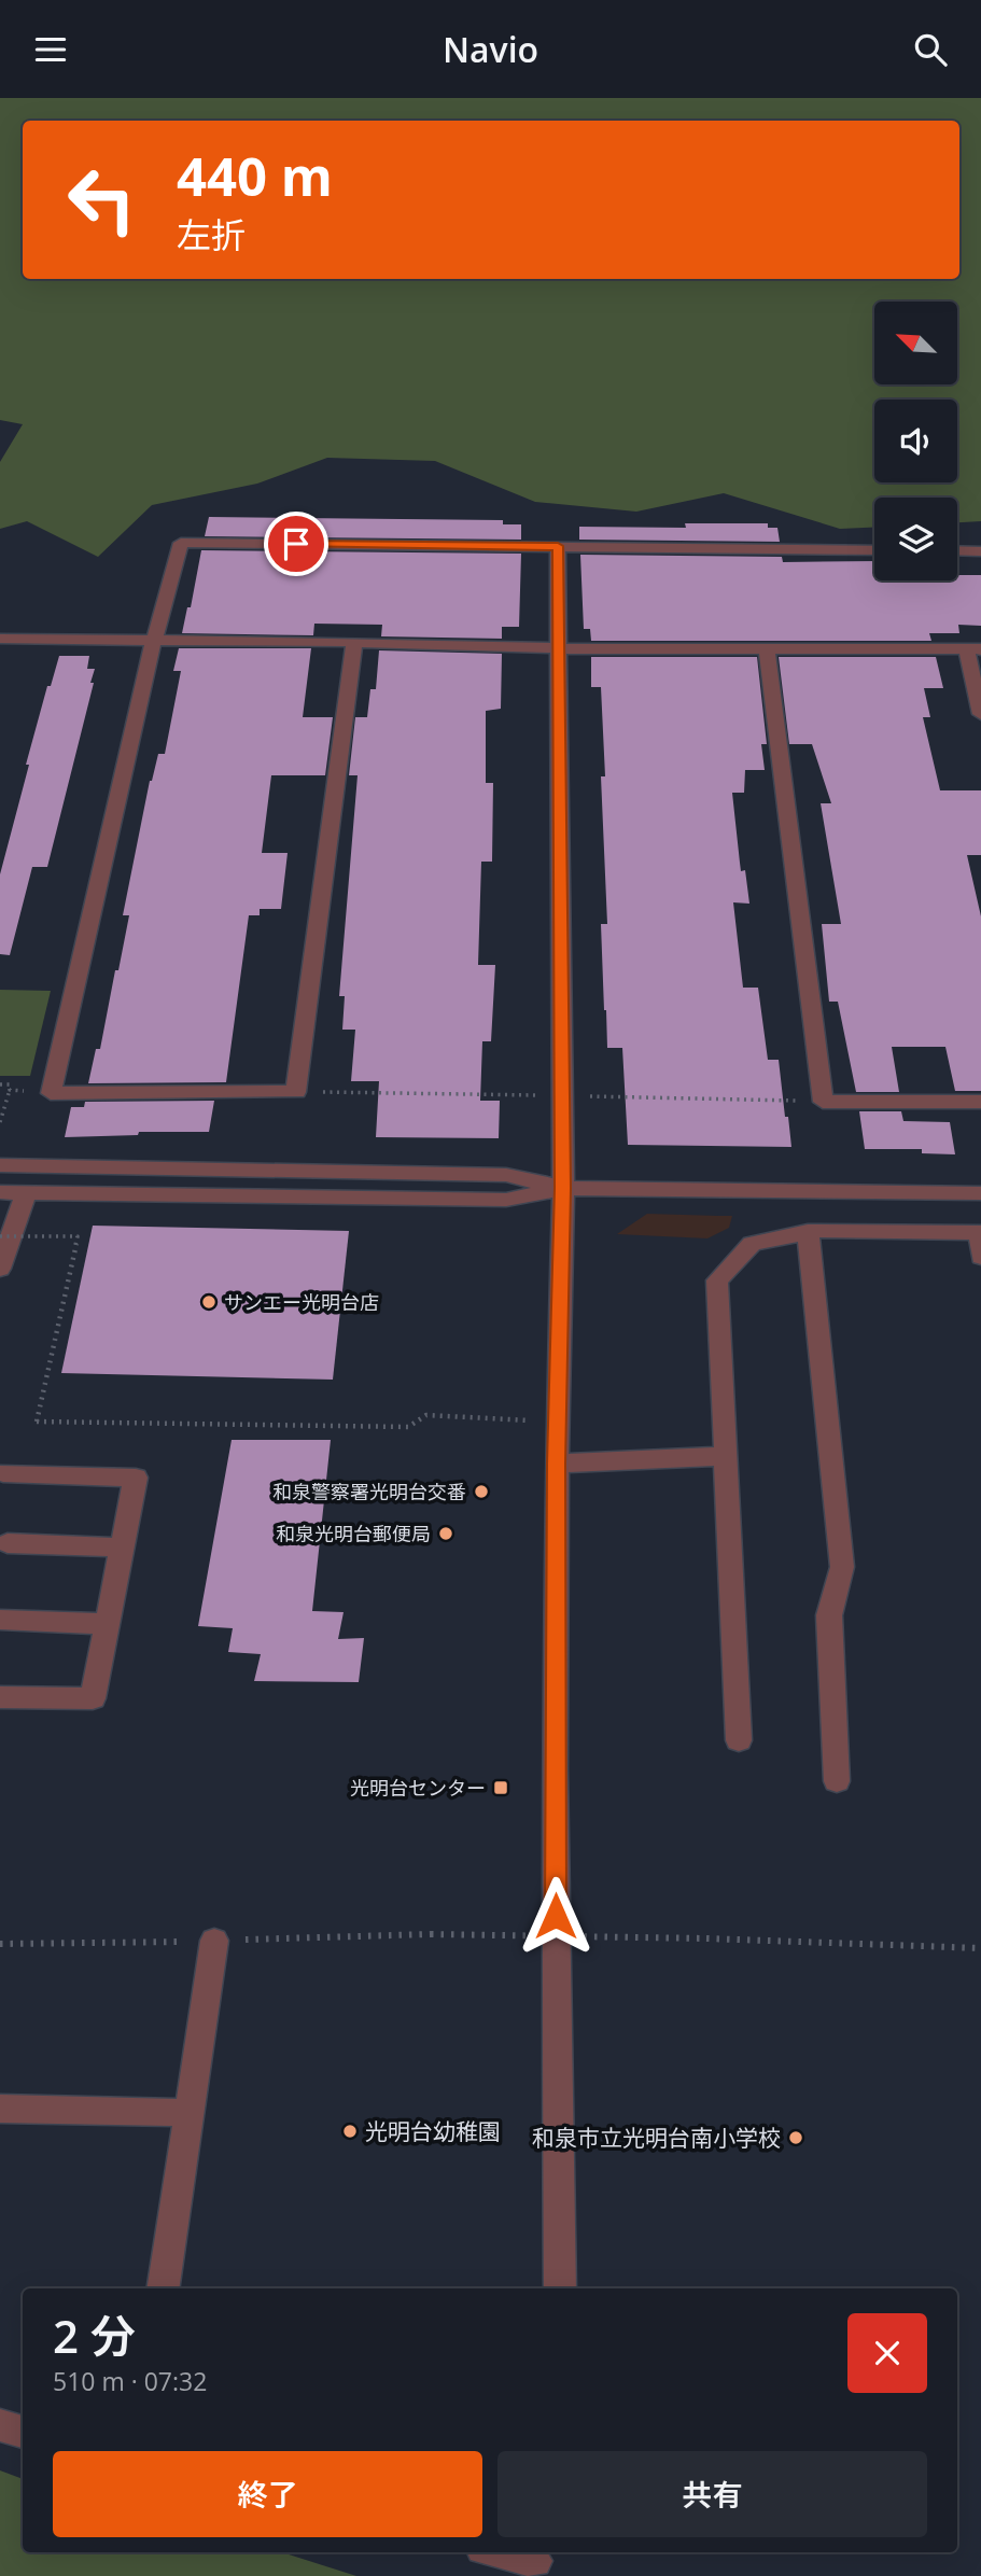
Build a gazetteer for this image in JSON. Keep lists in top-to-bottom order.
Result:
{
  "places": {
    "other": [
      "サンエー光明台店",
      "和泉警察署光明台交番",
      "和泉光明台郵便局",
      "光明台幼稚園",
      "和泉市立光明台南小学校"
    ],
    "transit": ["光明台センター"]
  },
  "north": "top left",
  "page": {
    "header": "Navio",
    "turn": ["440 m", "左折"],
    "heading": ["2 分", "510 m · 07:32"],
    "buttons": ["終了", "共有"]
  }
}
